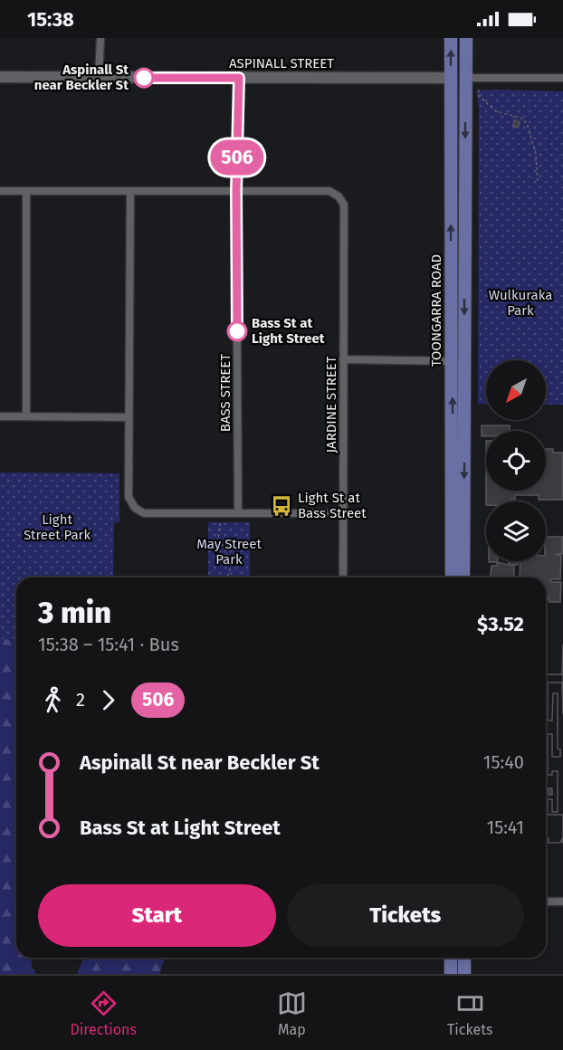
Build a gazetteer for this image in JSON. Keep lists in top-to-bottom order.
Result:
{
  "streets": {
    "main road": ["ASPINALL STREET", "TOONGARRA ROAD"],
    "street": ["BASS STREET", "JARDINE STREET"]
  },
  "crossings": [
    ["ASPINALL STREET", "TOONGARRA ROAD"],
    ["ASPINALL STREET", "BASS STREET"],
    ["BASS STREET", "JARDINE STREET"]
  ],
  "parks": ["Wulkuraka Park", "Light Street Park", "May Street Park"],
  "places": {
    "other": ["Aspinall St near Beckler St", "Bass St at Light Street"],
    "bus stop": ["Light St at Bass Street"]
  },
  "lines": ["bus line 506"],
  "north": "bottom left",
  "page": {
    "status": "15:38",
    "on_map": "506",
    "heading": ["3 min", "15:38 – 15:41 · Bus", "$3.52"],
    "legs": ["2", "506"],
    "list": [
      {
        "name": "Aspinall St near Beckler St",
        "value": "15:40"
      },
      {
        "name": "Bass St at Light Street",
        "value": "15:41"
      }
    ],
    "buttons": ["Start", "Tickets"],
    "tabs": ["Directions", "Map", "Tickets"]
  }
}
